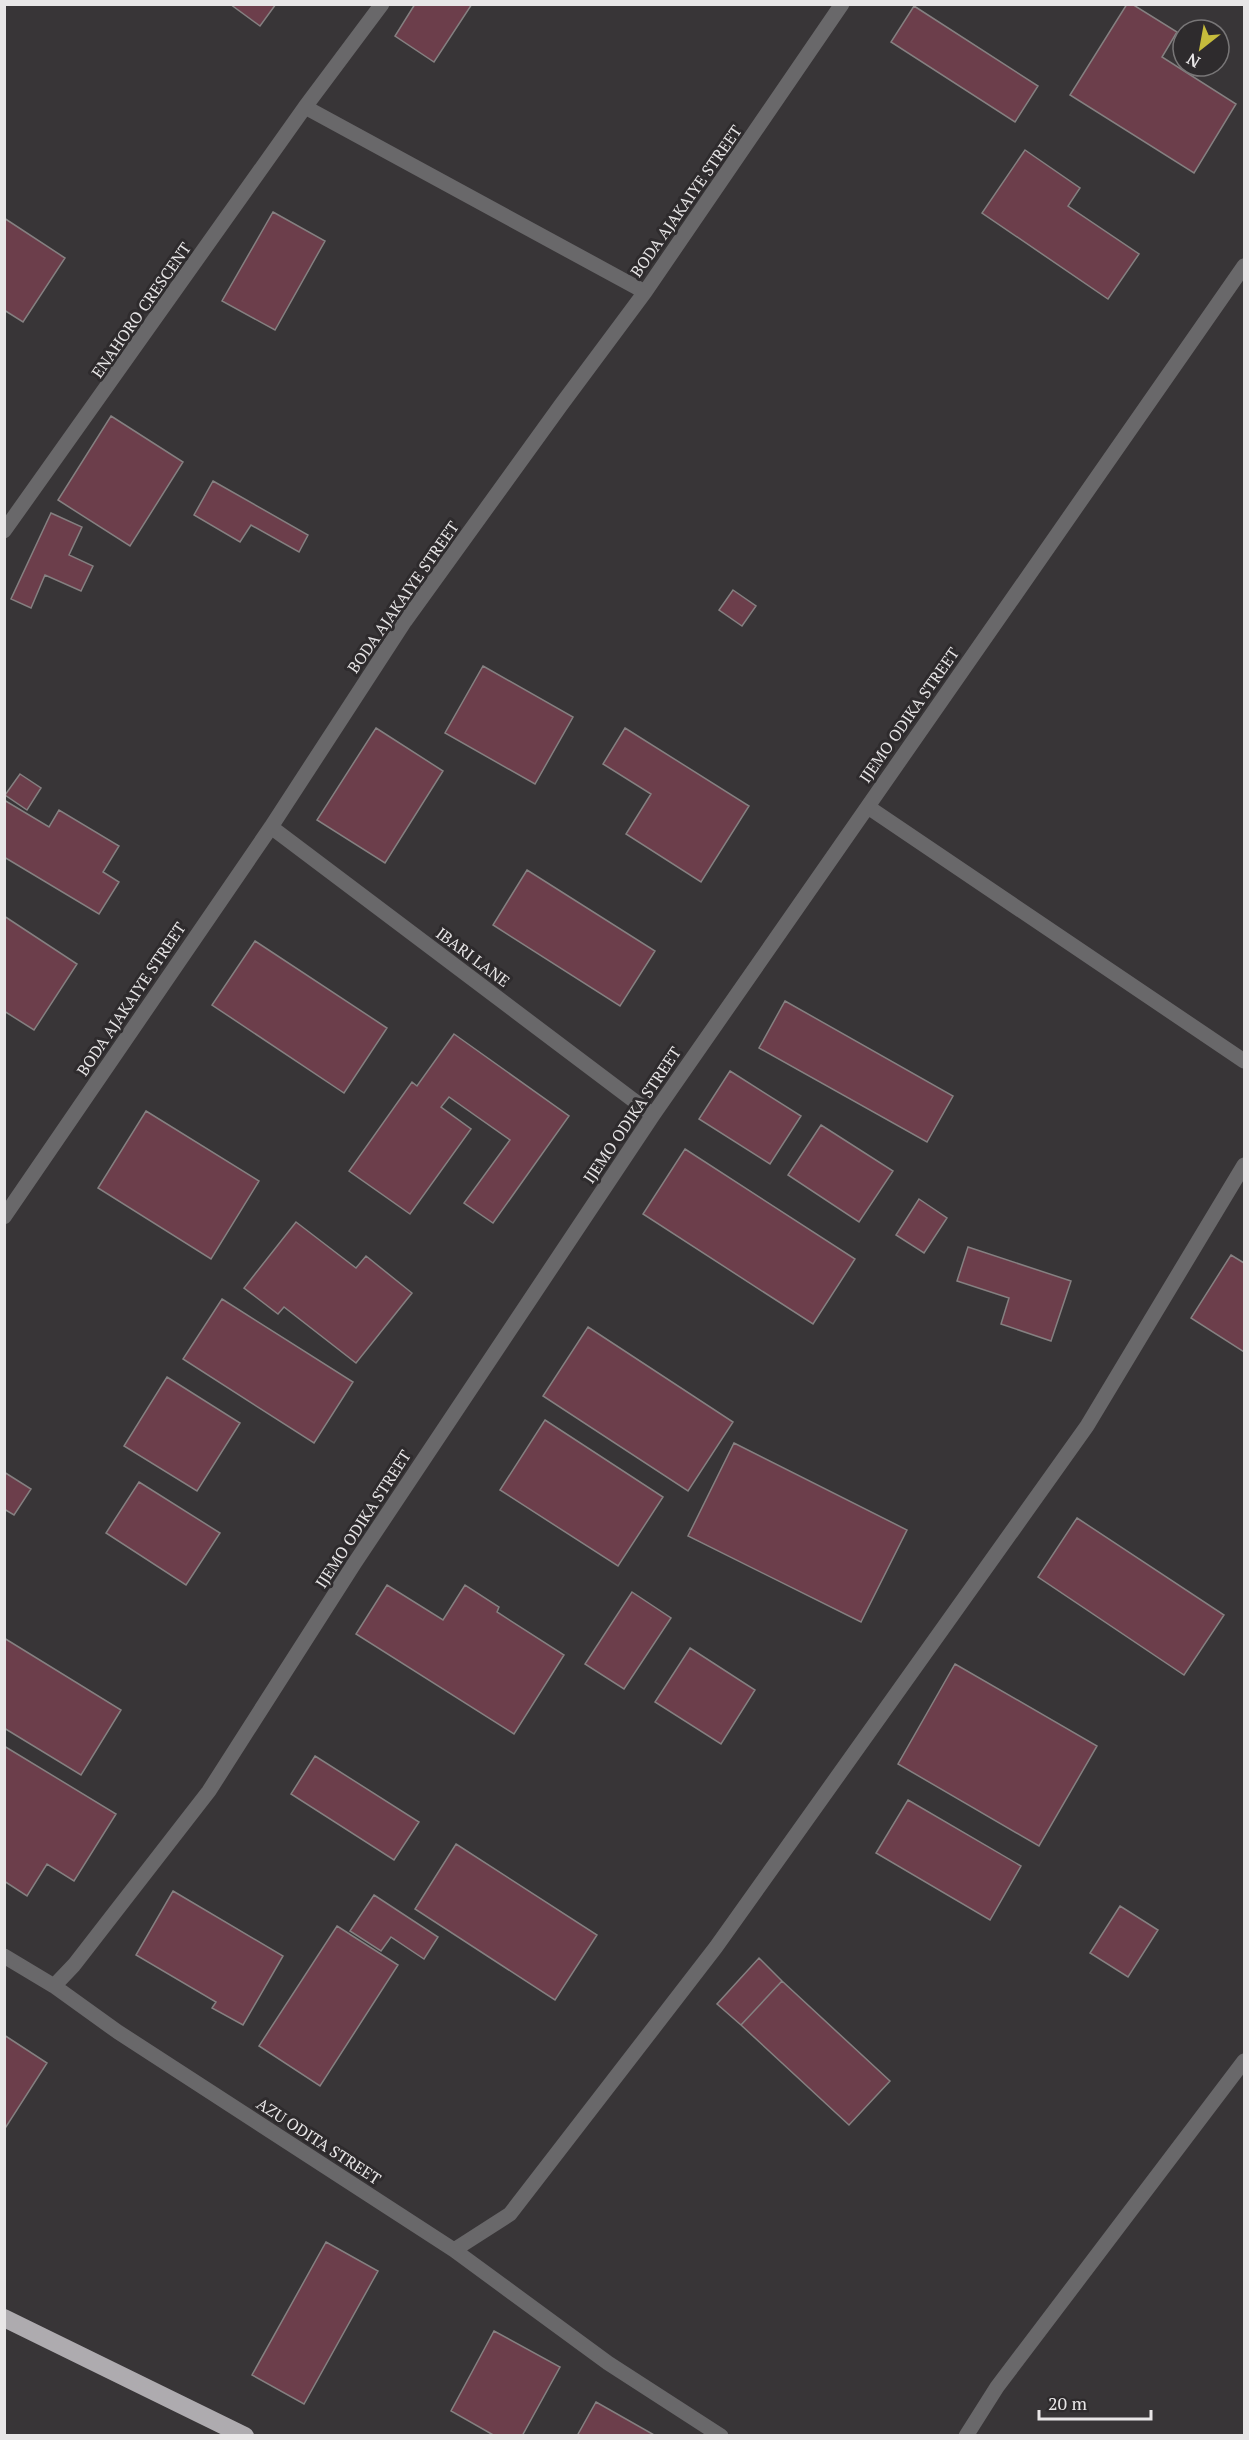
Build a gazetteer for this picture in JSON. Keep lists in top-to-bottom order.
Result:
{
  "streets": {
    "street": [
      "BODA AJAKAIYE STREET",
      "ENAHORO CRESCENT",
      "IJEMO ODIKA STREET",
      "IBARI LANE",
      "AZU ODITA STREET"
    ]
  },
  "crossings": [
    ["BODA AJAKAIYE STREET", "IBARI LANE"],
    ["IJEMO ODIKA STREET", "IBARI LANE"],
    ["IJEMO ODIKA STREET", "AZU ODITA STREET"]
  ],
  "scale_bar": "20 m",
  "north": "bottom left"
}
